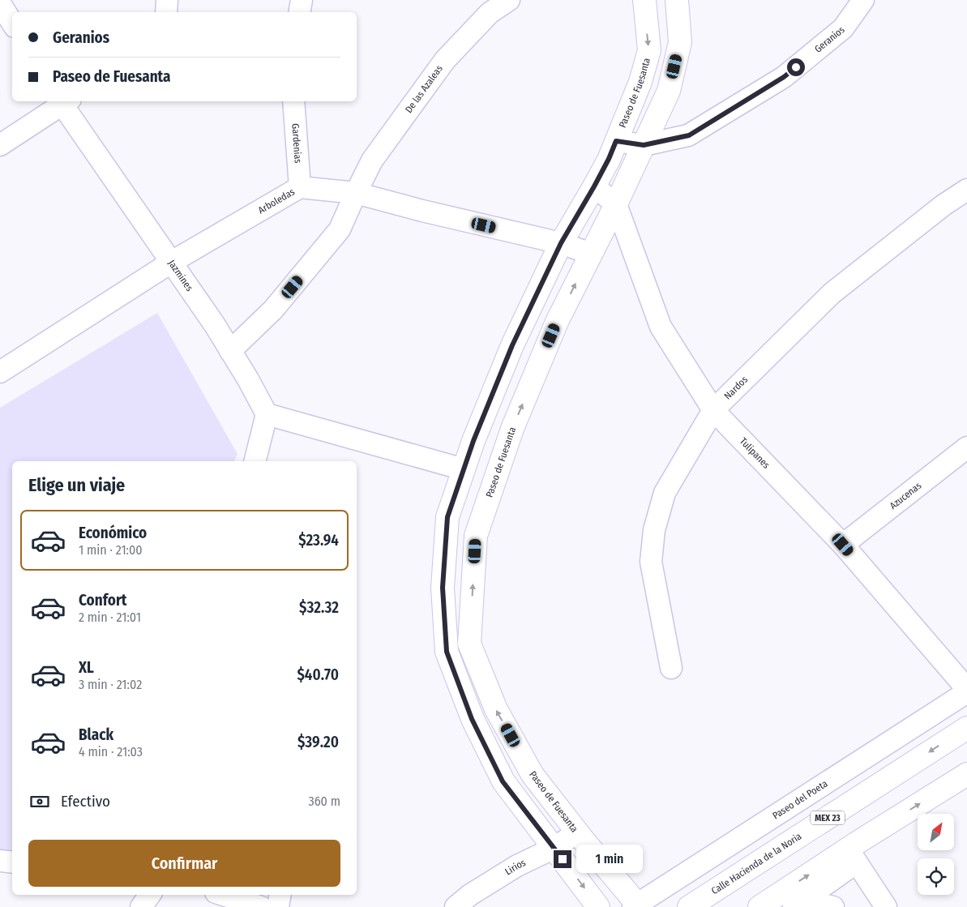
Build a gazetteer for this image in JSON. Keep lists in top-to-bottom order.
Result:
{
  "streets": {
    "street": [
      "Geranios",
      "De las Azaleas",
      "Paseo de Fuesanta",
      "Gardenias",
      "Arboledas",
      "Jazmines",
      "Nardos",
      "Tulipanes",
      "Azucenas",
      "Paseo del Poeta",
      "MEX 23",
      "Calle Hacienda de la Noria",
      "Lirios"
    ]
  },
  "crossings": [
    ["Geranios", "Paseo de Fuesanta"],
    ["De las Azaleas", "Arboledas"],
    ["De las Azaleas", "Jazmines"],
    ["Paseo de Fuesanta", "Arboledas"],
    ["Paseo de Fuesanta", "Tulipanes"],
    ["Paseo de Fuesanta", "Paseo del Poeta"],
    ["Paseo de Fuesanta", "Lirios"],
    ["Gardenias", "Arboledas"],
    ["Arboledas", "Jazmines"],
    ["Nardos", "Tulipanes"],
    ["Tulipanes", "Azucenas"]
  ],
  "north": "top right",
  "page": {
    "banner": ["Geranios", "Paseo de Fuesanta"],
    "heading": "Elige un viaje",
    "list": [
      {
        "name": "Económico",
        "note": "1 min · 21:00",
        "value": "$23.94"
      },
      {
        "name": "Confort",
        "note": "2 min · 21:01",
        "value": "$32.32"
      },
      {
        "name": "XL",
        "note": "3 min · 21:02",
        "value": "$40.70"
      },
      {
        "name": "Black",
        "note": "4 min · 21:03",
        "value": "$39.20"
      }
    ],
    "pay": ["Efectivo", "360 m"],
    "buttons": "Confirmar",
    "bubble": "1 min"
  }
}
